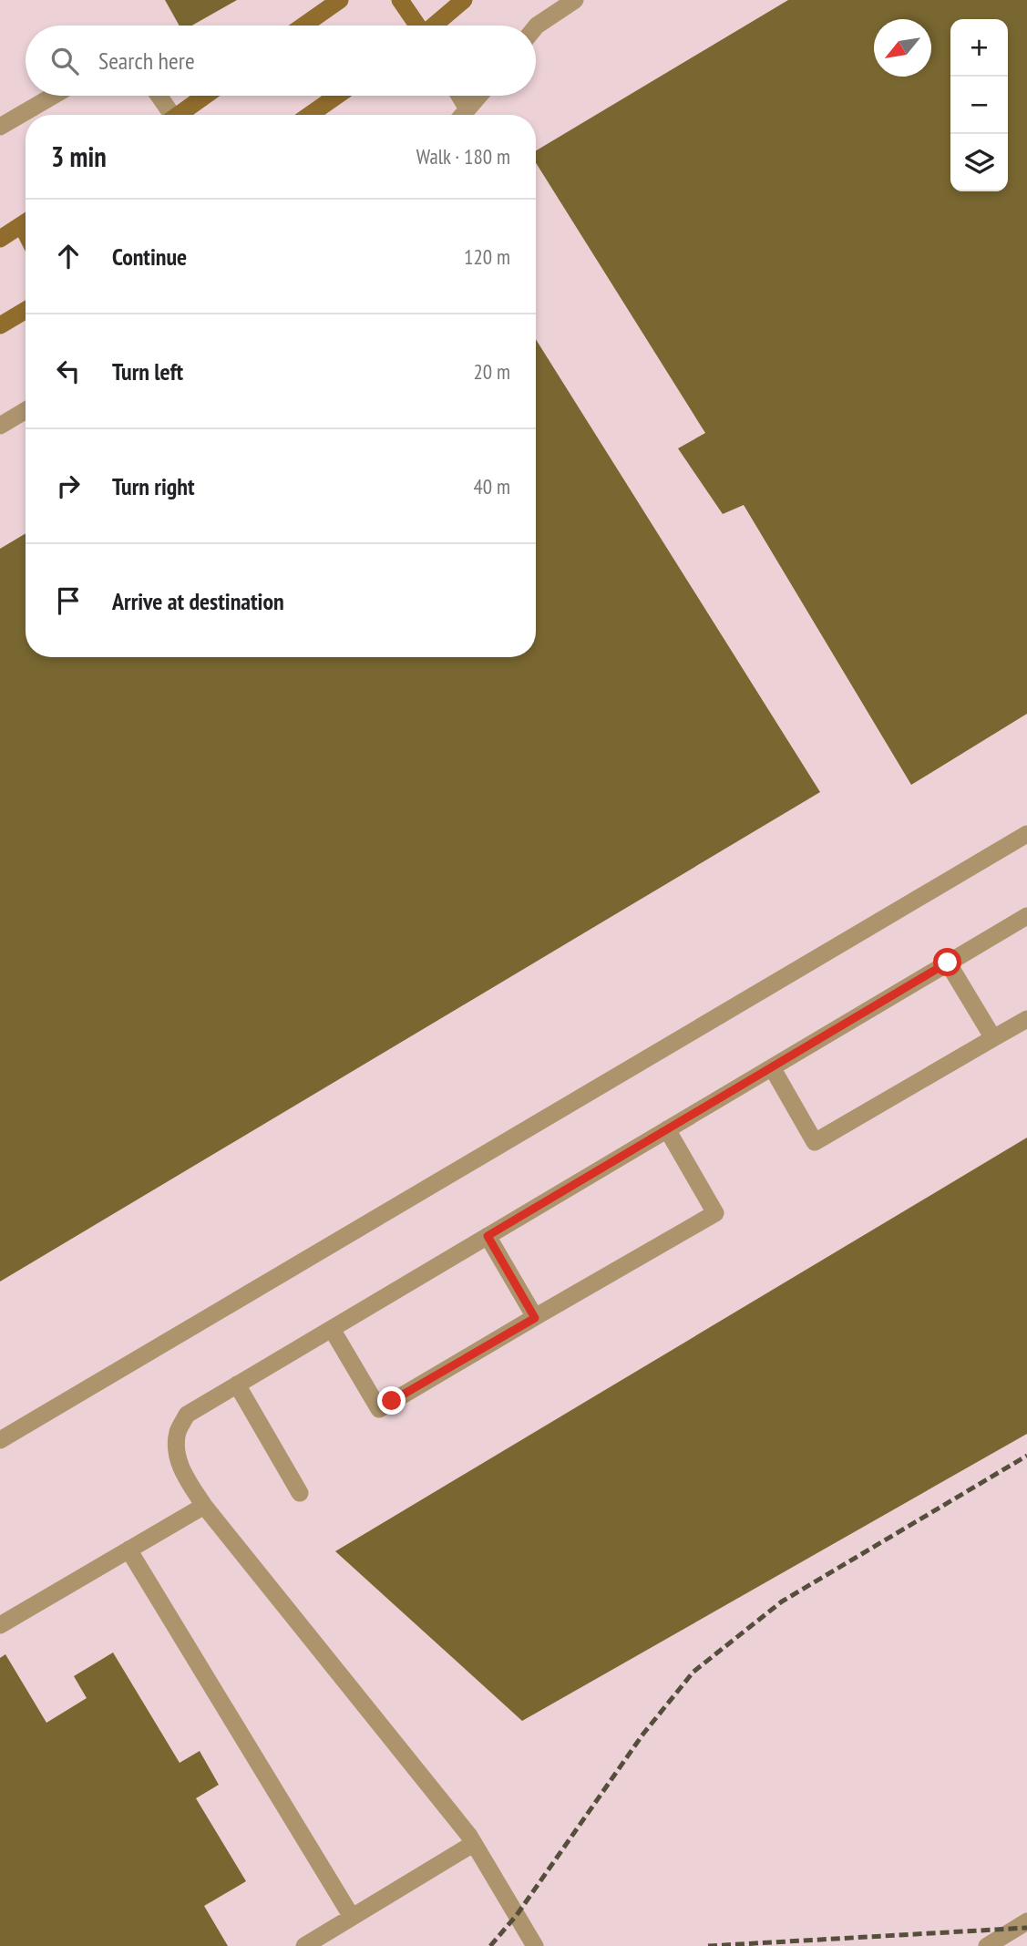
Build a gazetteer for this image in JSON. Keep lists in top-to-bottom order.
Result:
{
  "north": "bottom left",
  "page": {
    "map_buttons": ["+", "−"],
    "search": "Search here",
    "heading": ["3 min", "Walk · 180 m"],
    "list": [
      ["Continue", "120 m"],
      ["Turn left", "20 m"],
      ["Turn right", "40 m"],
      "Arrive at destination"
    ]
  }
}
